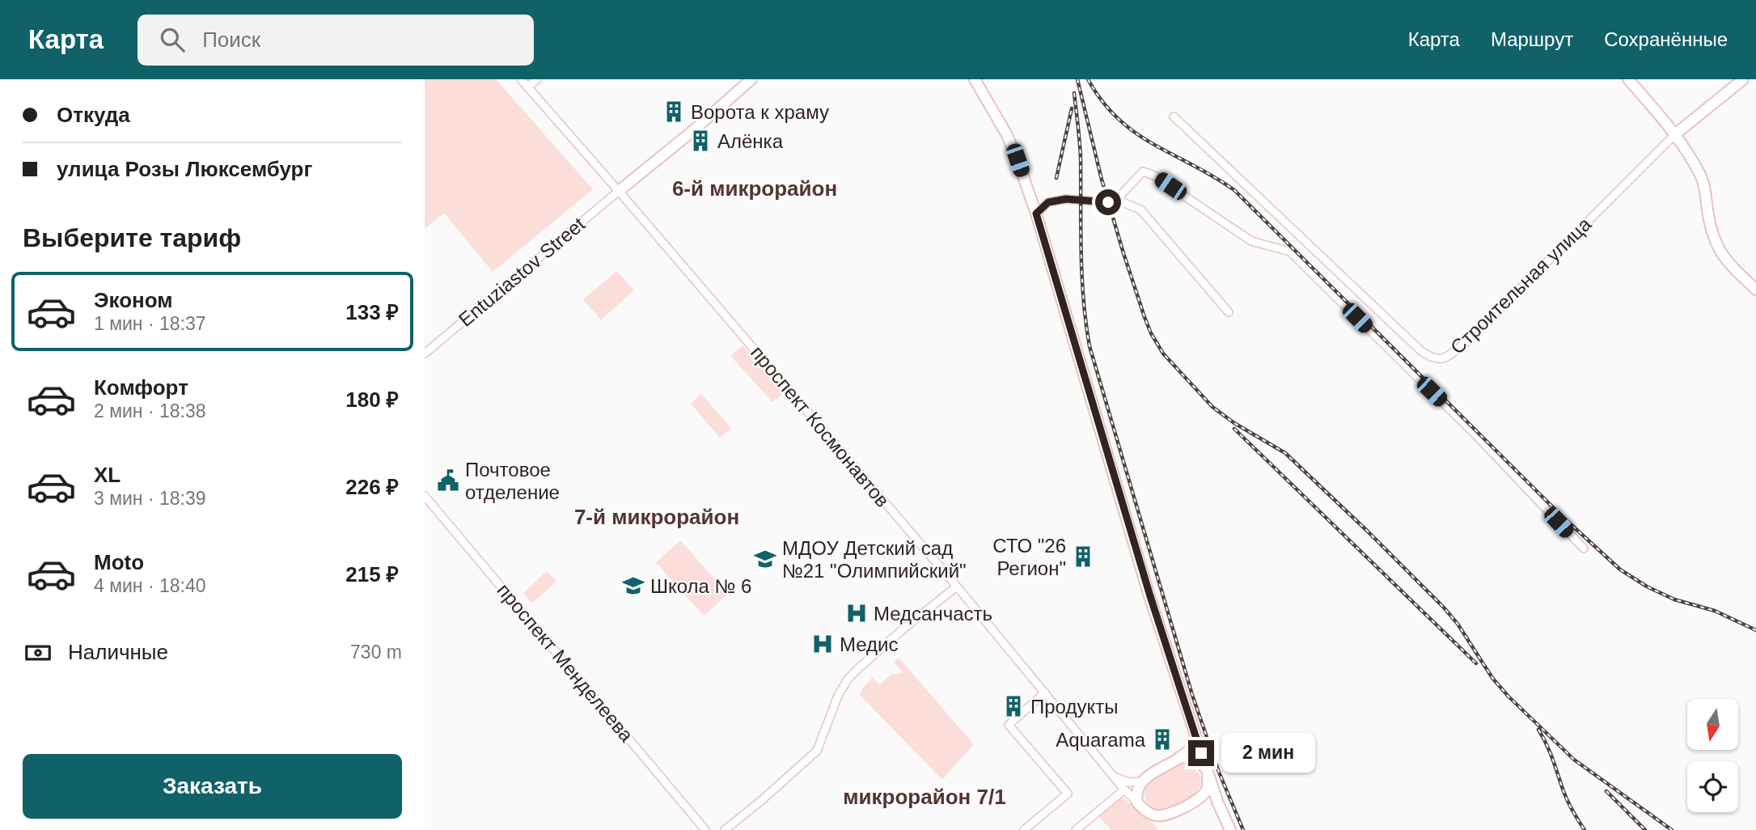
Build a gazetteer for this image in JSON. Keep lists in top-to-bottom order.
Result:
{
  "streets": {
    "main road": ["Строительная улица"],
    "street": ["Entuziastov Street", "проспект Космонавтов", "проспект Менделеева"]
  },
  "crossings": [
    ["Entuziastov Street", "проспект Космонавтов"]
  ],
  "districts": ["6-й микрорайон", "7-й микрорайон", "микрорайон 7/1"],
  "places": {
    "building": [
      "Ворота к храму",
      "Алёнка",
      "СТО \"26 Регион\"",
      "Продукты",
      "Aquarama"
    ],
    "public building": ["Почтовое отделение"],
    "school or university": ["МДОУ Детский сад №21 \"Олимпийский\"", "Школа № 6"],
    "hospital": ["Медсанчасть", "Медис"]
  },
  "north": "bottom",
  "page": {
    "header": "Карта",
    "search": "Поиск",
    "nav": ["Карта", "Маршрут", "Сохранённые"],
    "banner": ["Откуда", "улица Розы Люксембург"],
    "heading": "Выберите тариф",
    "list": [
      {
        "name": "Эконом",
        "note": "1 мин · 18:37",
        "value": "133 ₽"
      },
      {
        "name": "Комфорт",
        "note": "2 мин · 18:38",
        "value": "180 ₽"
      },
      {
        "name": "XL",
        "note": "3 мин · 18:39",
        "value": "226 ₽"
      },
      {
        "name": "Moto",
        "note": "4 мин · 18:40",
        "value": "215 ₽"
      }
    ],
    "pay": ["Наличные", "730 m"],
    "bubble": "2 мин",
    "buttons": "Заказать"
  }
}
